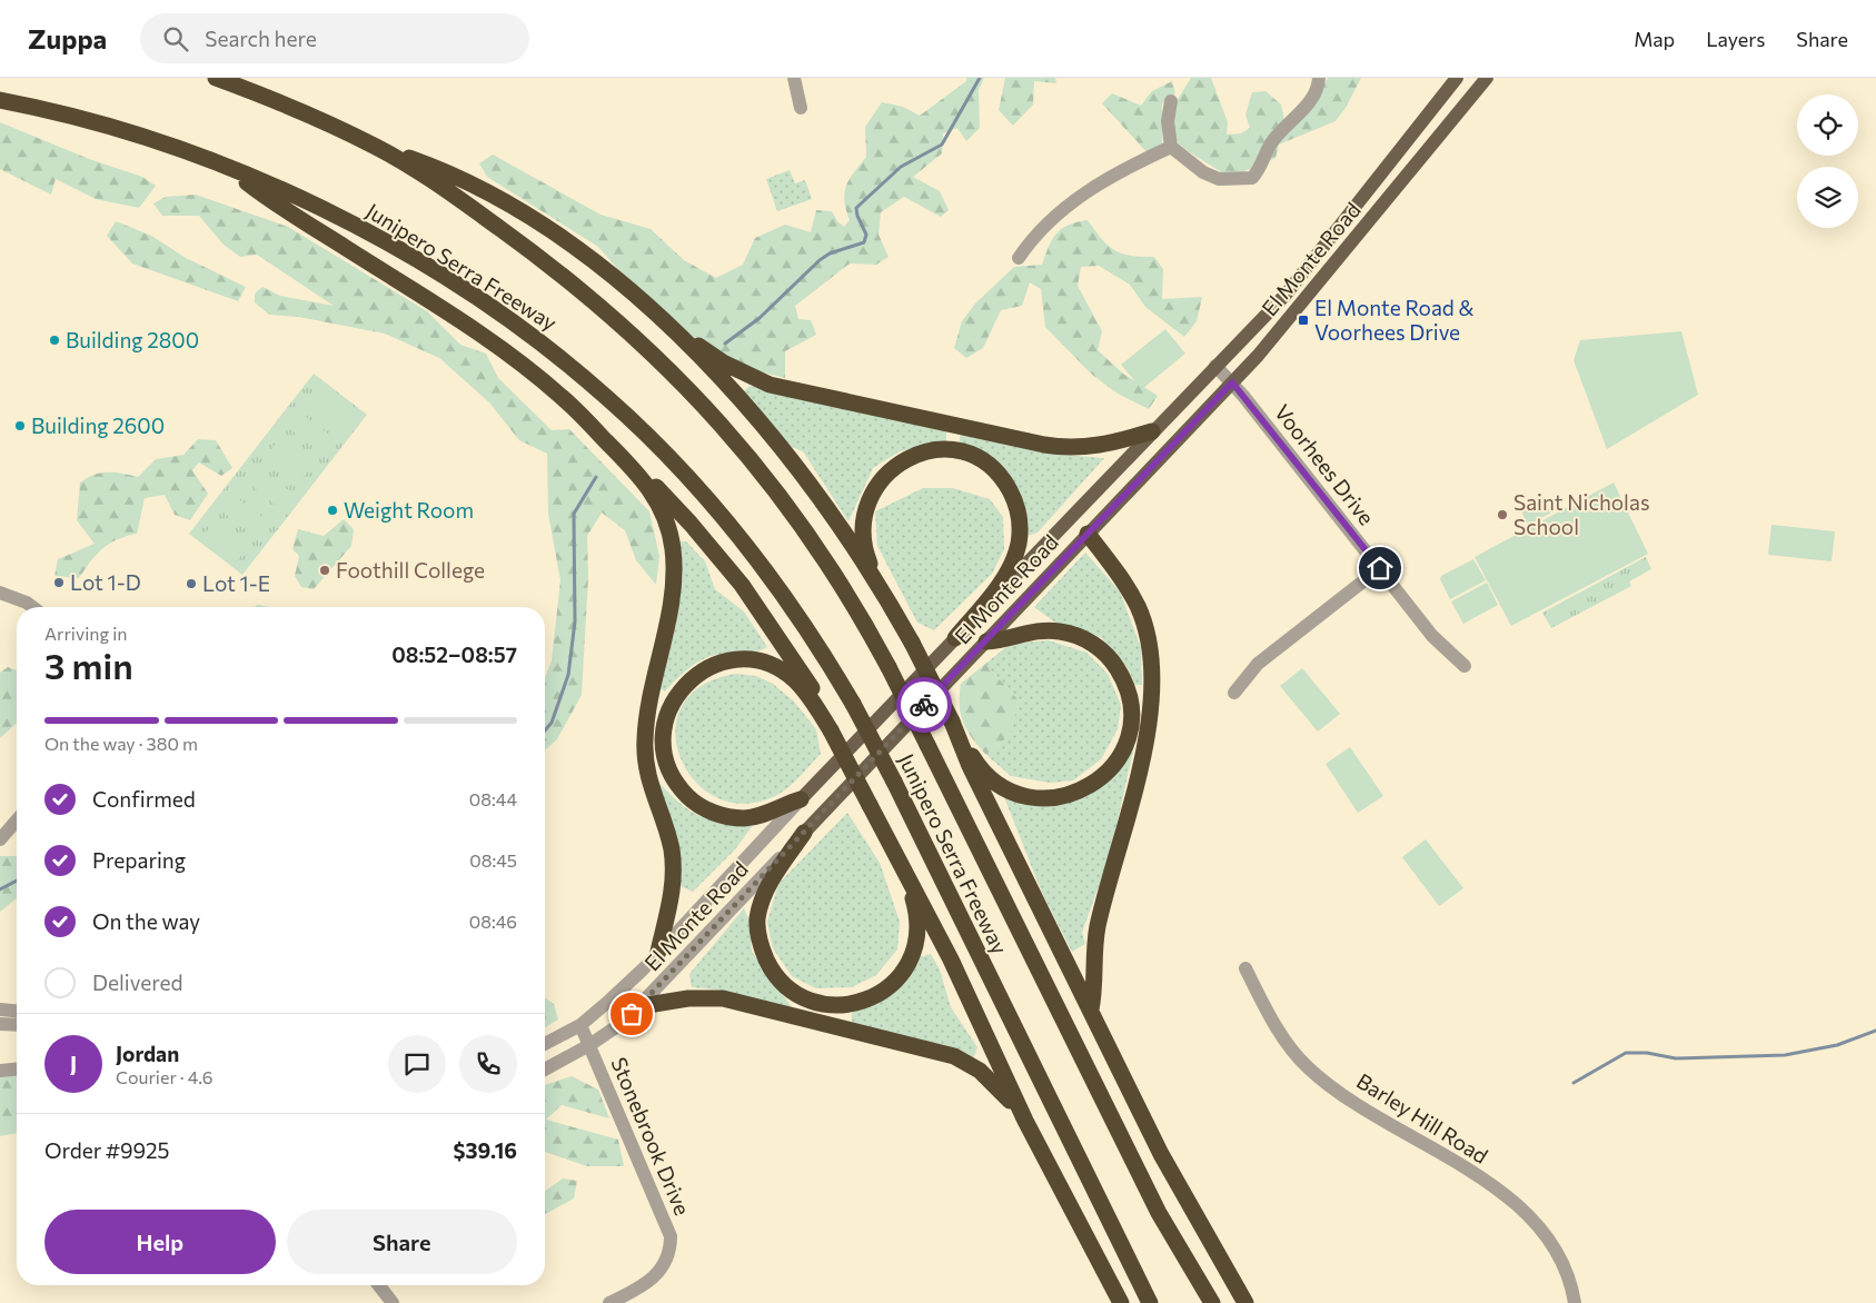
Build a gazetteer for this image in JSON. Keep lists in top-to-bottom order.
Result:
{
  "streets": {
    "highway": ["Junipero Serra Freeway"],
    "main road": ["El Monte Road"],
    "street": ["Voorhees Drive", "Barley Hill Road", "Stonebrook Drive"]
  },
  "crossings": [
    ["El Monte Road", "Voorhees Drive"],
    ["El Monte Road", "Stonebrook Drive"]
  ],
  "places": {
    "transit": ["El Monte Road & Voorhees Drive"],
    "other": [
      "Building 2800",
      "Building 2600",
      "Weight Room",
      "Saint Nicholas School",
      "Foothill College",
      "Lot 1-D",
      "Lot 1-E"
    ]
  },
  "page": {
    "header": "Zuppa",
    "search": "Search here",
    "nav": ["Map", "Layers", "Share"],
    "heading": ["3 min", "Arriving in", "08:52–08:57"],
    "panel": [
      "Jordan",
      "Courier · 4.6",
      "Order #9925",
      "$39.16"
    ],
    "bar": "On the way · 380 m",
    "list": [
      ["Confirmed", "08:44"],
      ["Preparing", "08:45"],
      ["On the way", "08:46"],
      "Delivered"
    ],
    "round": "J",
    "buttons": ["Help", "Share"]
  }
}
